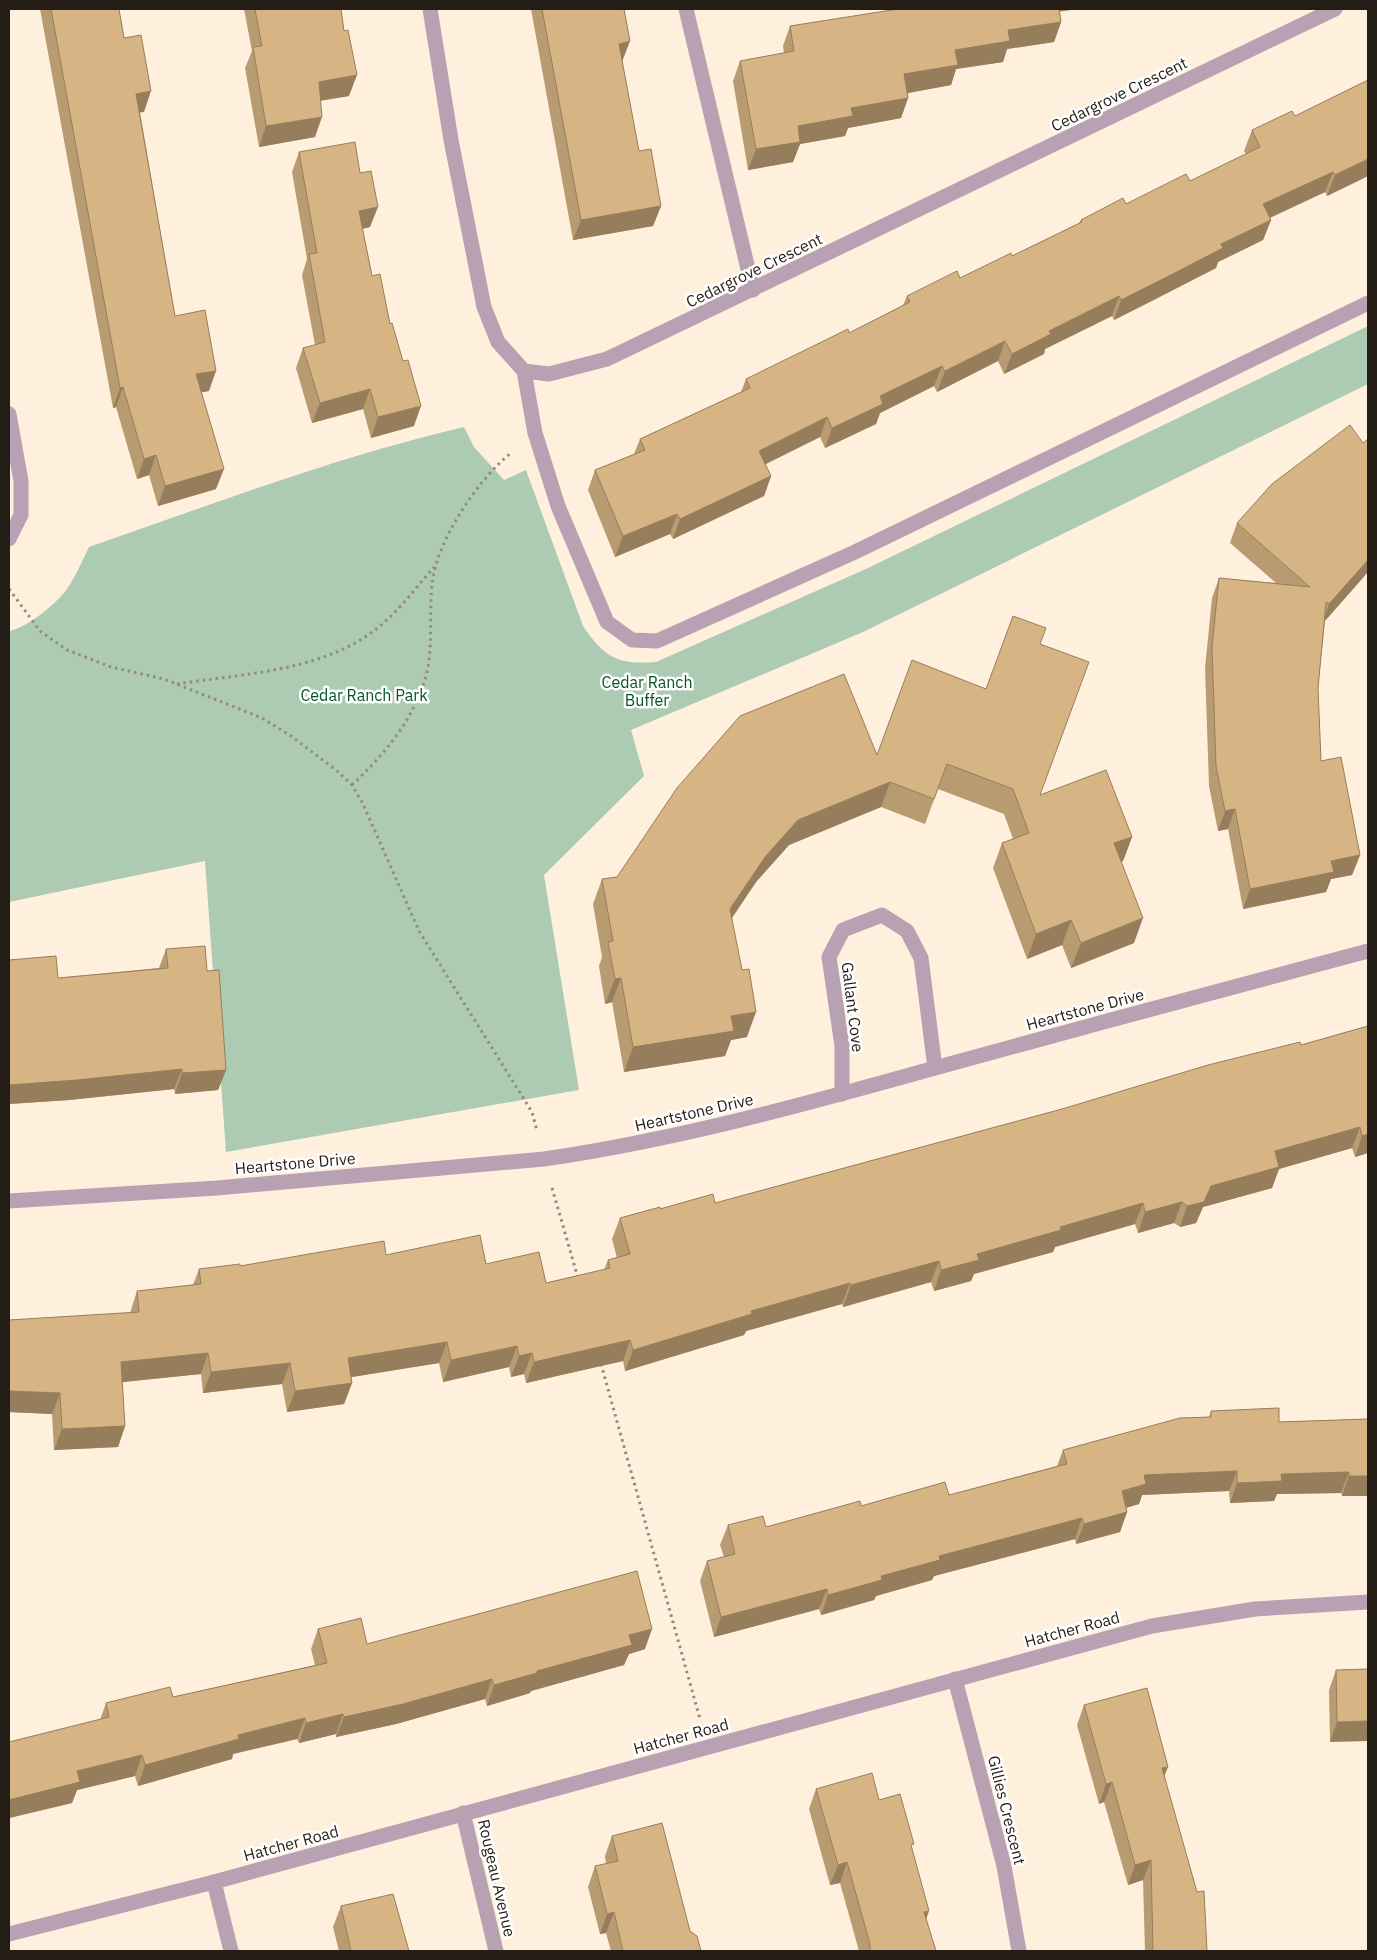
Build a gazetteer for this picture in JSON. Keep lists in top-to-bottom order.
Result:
{
  "streets": {
    "street": [
      "Cedargrove Crescent",
      "Gallant Cove",
      "Heartstone Drive",
      "Hatcher Road",
      "Gillies Crescent",
      "Rougeau Avenue"
    ]
  },
  "crossings": [
    ["Gallant Cove", "Heartstone Drive"],
    ["Hatcher Road", "Gillies Crescent"],
    ["Hatcher Road", "Rougeau Avenue"]
  ],
  "parks": ["Cedar Ranch Buffer", "Cedar Ranch Park"]
}
